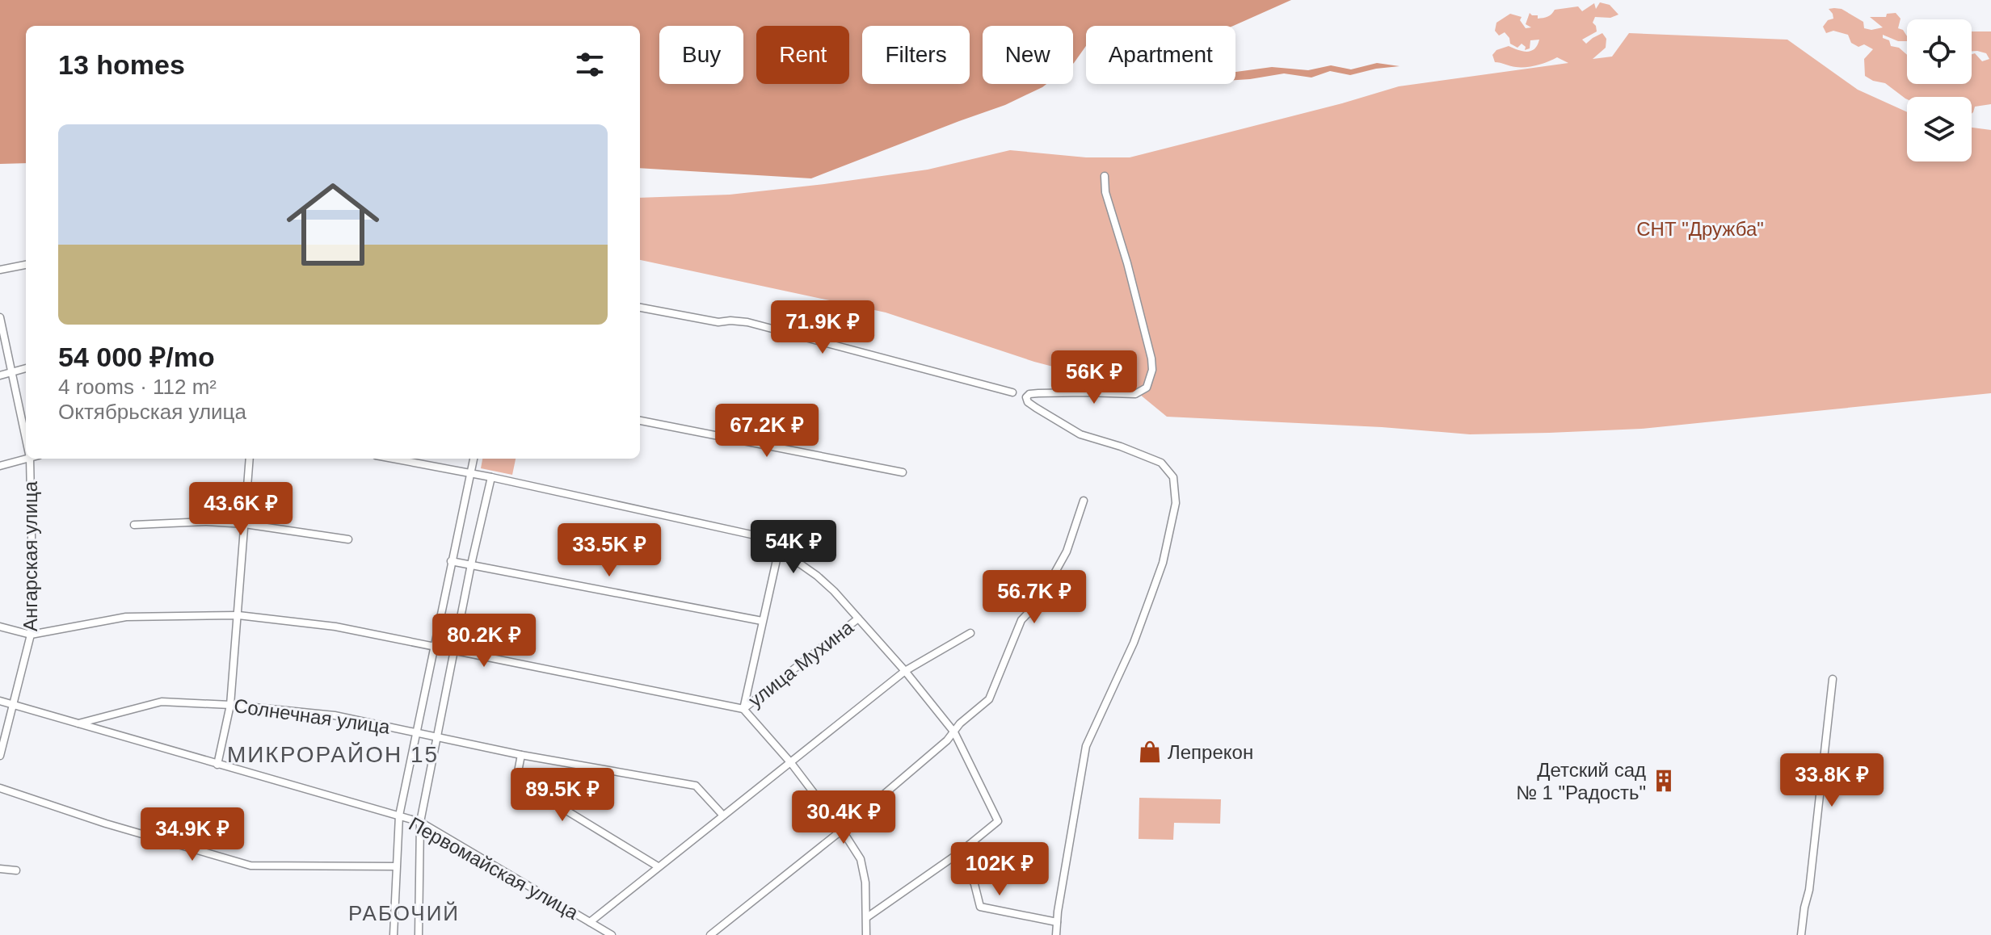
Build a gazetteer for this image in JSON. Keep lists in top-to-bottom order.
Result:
{
  "streets": {
    "street": [
      "Ангарская улица",
      "улица Мухина",
      "Солнечная улица",
      "Первомайская улица"
    ]
  },
  "crossings": [
    ["Ангарская улица", "Первомайская улица"],
    ["Солнечная улица", "Первомайская улица"]
  ],
  "districts": ["МИКРОРАЙОН 15", "РАБОЧИЙ"],
  "parks": ["СНТ \"Дружба\""],
  "places": {
    "shop": ["Лепрекон"],
    "building": ["Детский сад № 1 \"Радость\""]
  },
  "page": {
    "chip": [
      "Buy",
      "Rent",
      "Filters",
      "New",
      "Apartment"
    ],
    "heading": "13 homes",
    "list": [
      {
        "name": "54 000 ₽/mo",
        "note": "4 rooms · 112 m² · Октябрьская улица"
      }
    ],
    "price": [
      "71.9K ₽",
      "56K ₽",
      "67.2K ₽",
      "43.6K ₽",
      "54K ₽",
      "33.5K ₽",
      "56.7K ₽",
      "80.2K ₽",
      "33.8K ₽",
      "89.5K ₽",
      "30.4K ₽",
      "34.9K ₽",
      "102K ₽"
    ]
  }
}
